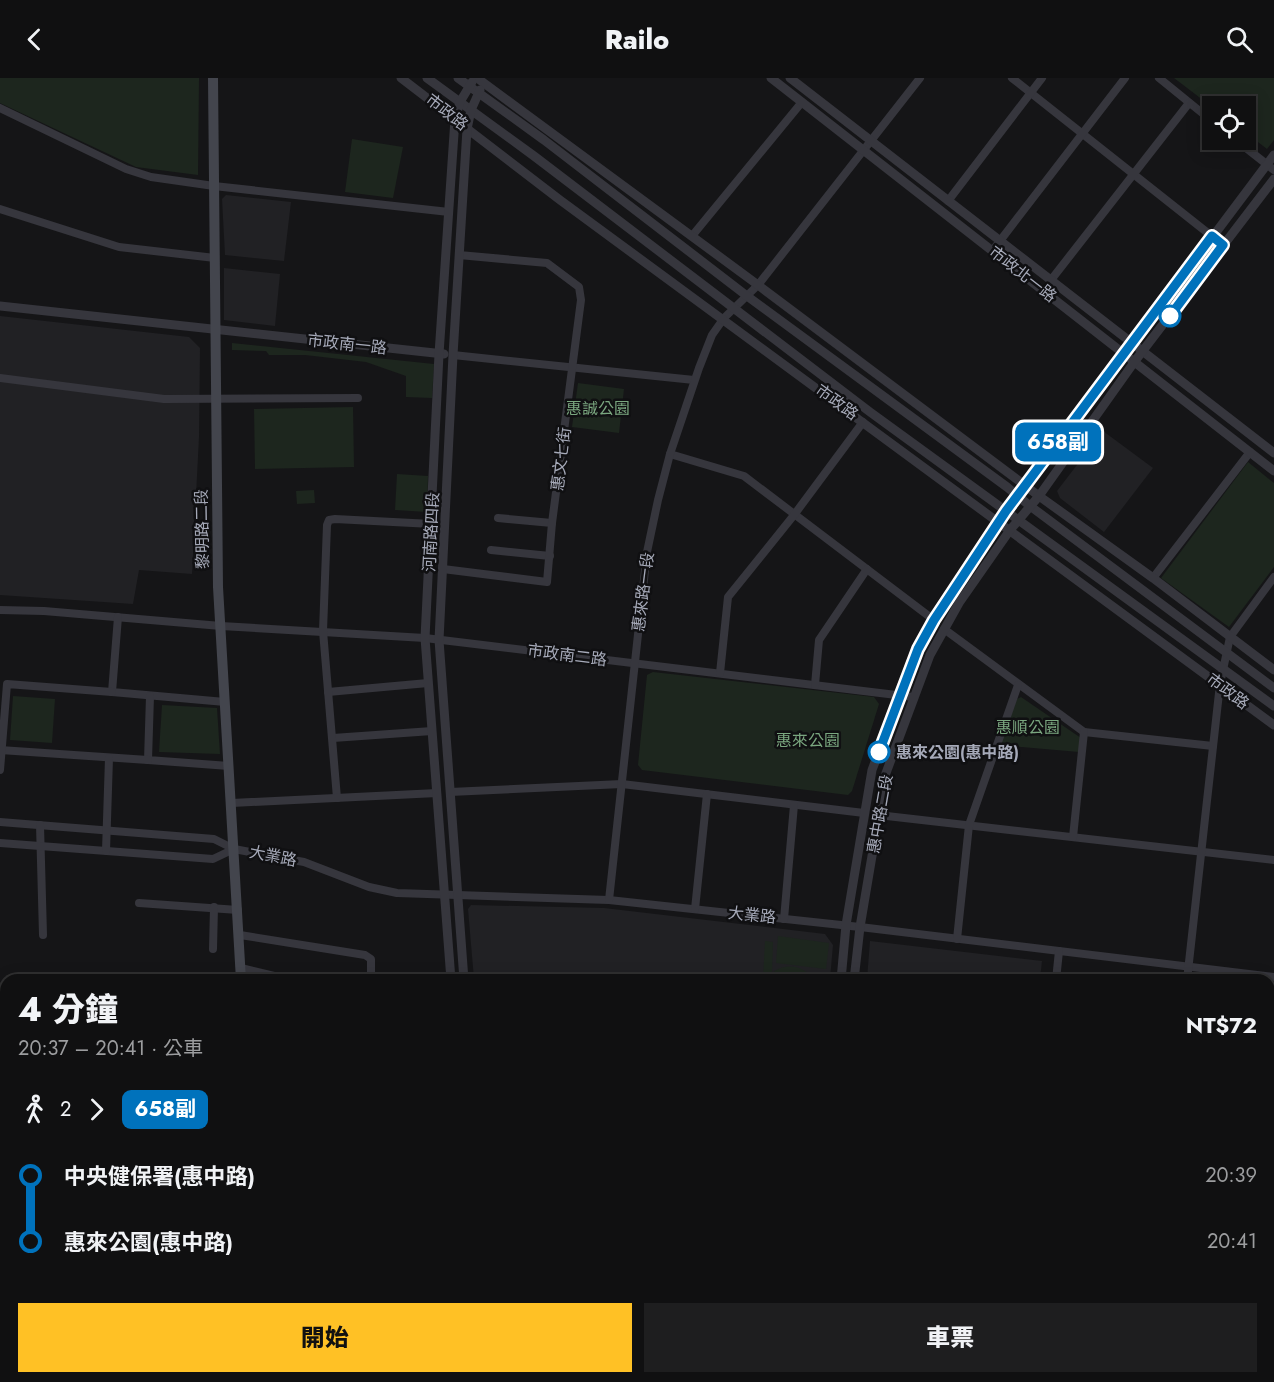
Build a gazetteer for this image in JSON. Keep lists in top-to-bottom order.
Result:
{
  "streets": {
    "main road": ["黎明路二段"],
    "street": [
      "市政路",
      "市政北一路",
      "市政南一路",
      "惠文七街",
      "河南路四段",
      "惠來路一段",
      "市政南二路",
      "惠中路二段",
      "大業路"
    ]
  },
  "crossings": [
    ["市政路", "河南路四段"],
    ["市政路", "惠來路一段"],
    ["市政路", "惠中路二段"],
    ["市政北一路", "惠來路一段"],
    ["市政北一路", "惠中路二段"],
    ["市政南一路", "惠文七街"],
    ["市政南一路", "黎明路二段"],
    ["市政南一路", "河南路四段"],
    ["市政南一路", "惠來路一段"],
    ["惠文七街", "河南路四段"],
    ["黎明路二段", "市政南二路"],
    ["黎明路二段", "大業路"],
    ["河南路四段", "市政南二路"],
    ["河南路四段", "大業路"],
    ["惠來路一段", "市政南二路"],
    ["惠來路一段", "大業路"],
    ["市政南二路", "惠中路二段"],
    ["惠中路二段", "大業路"]
  ],
  "parks": ["惠誠公園", "惠順公園", "惠來公園"],
  "places": ["惠來公園(惠中路)"],
  "lines": ["bus line 658副"],
  "page": {
    "header": "Railo",
    "on_map": "658副",
    "heading": ["4 分鐘", "20:37 – 20:41 · 公車", "NT$72"],
    "legs": ["2", "658副"],
    "list": [
      {
        "name": "中央健保署(惠中路)",
        "value": "20:39"
      },
      {
        "name": "惠來公園(惠中路)",
        "value": "20:41"
      }
    ],
    "buttons": ["開始", "車票"]
  }
}
